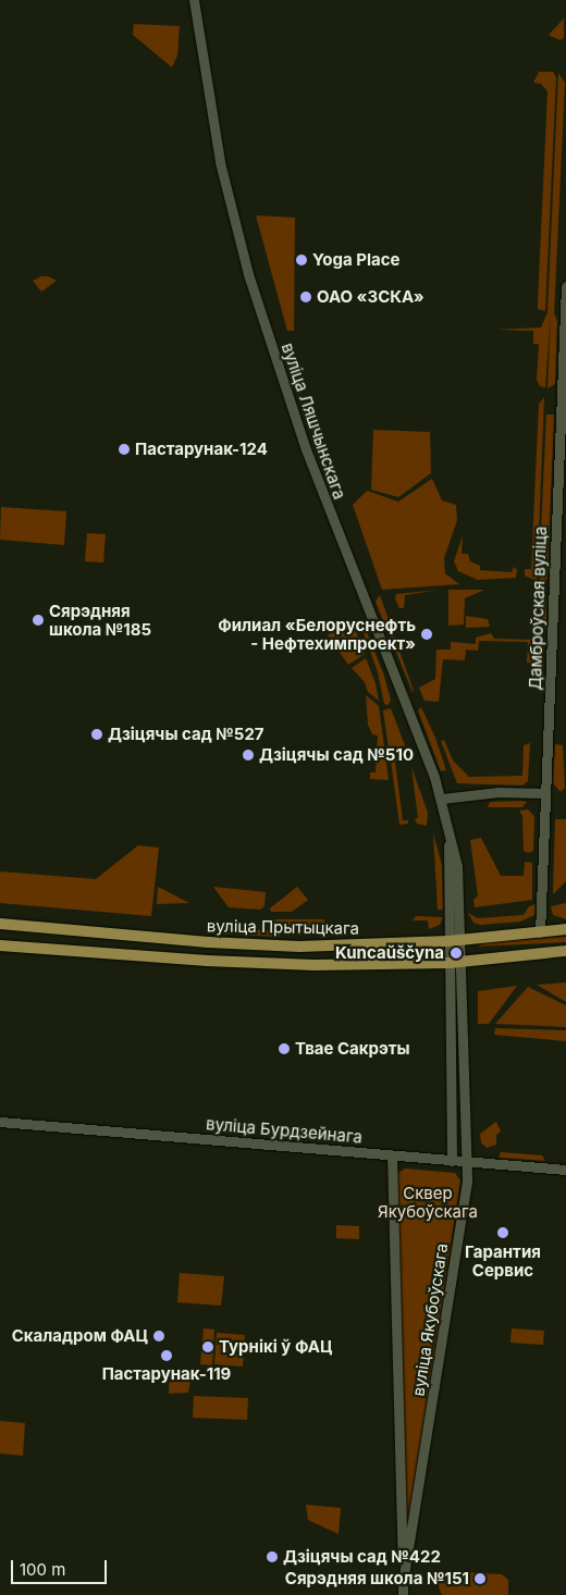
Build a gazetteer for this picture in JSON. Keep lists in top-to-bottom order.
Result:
{
  "streets": {
    "main road": [
      "вуліца Ляшчынскага",
      "Дамброўская вуліца",
      "вуліца Прытыцкага",
      "вуліца Бурдзейнага",
      "вуліца Якубоўскага"
    ]
  },
  "crossings": [
    ["вуліца Ляшчынскага", "вуліца Прытыцкага"],
    ["вуліца Ляшчынскага", "вуліца Якубоўскага"],
    ["Дамброўская вуліца", "вуліца Прытыцкага"],
    ["вуліца Бурдзейнага", "вуліца Якубоўскага"]
  ],
  "parks": ["Сквер Якубоўскага"],
  "places": [
    "Yoga Place",
    "ОАО «ЗСКА»",
    "Пастарунак-124",
    "Сярэдняя школа №185",
    "Филиал «Белоруснефть - Нефтехимпроект»",
    "Дзіцячы сад №527",
    "Дзіцячы сад №510",
    "Kuncaŭščyna",
    "Твае Сакрэты",
    "Гарантия Сервис",
    "Скаладром ФАЦ",
    "Турнікі ў ФАЦ",
    "Пастарунак-119",
    "Дзіцячы сад №422",
    "Сярэдняя школа №151"
  ],
  "scale_bar": "100 m"
}
